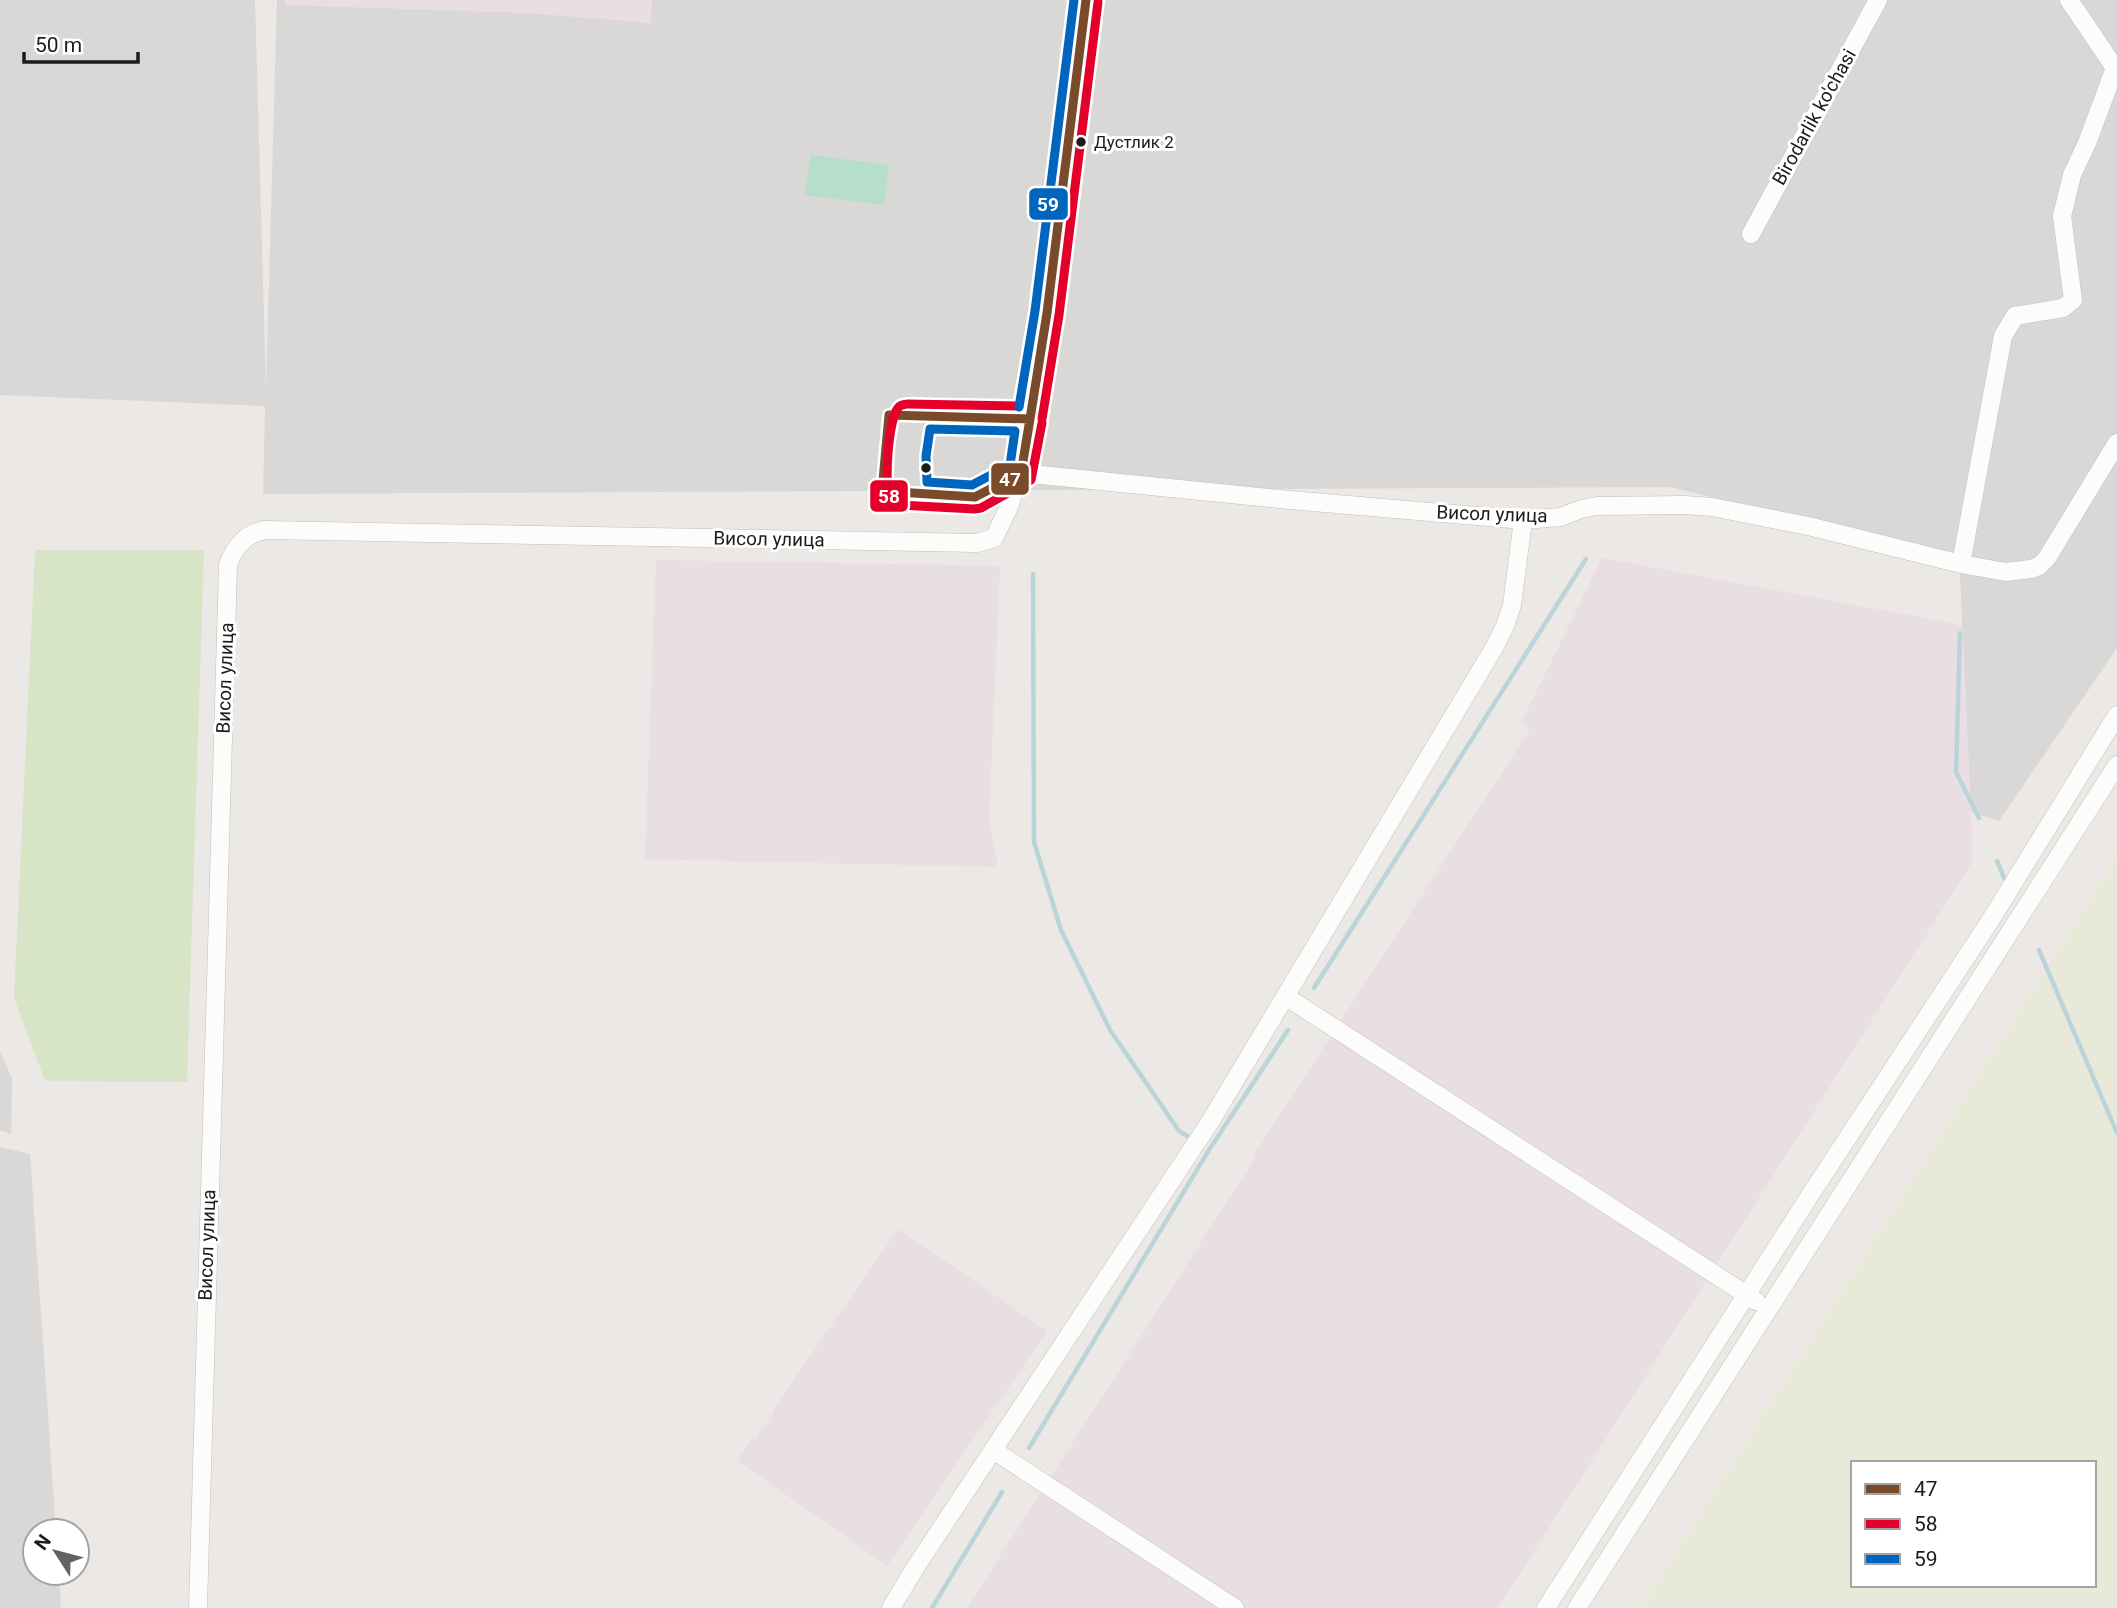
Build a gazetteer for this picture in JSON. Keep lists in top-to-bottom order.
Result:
{
  "streets": {
    "street": ["Birodarlik ko'chasi", "Висол улица"]
  },
  "places": ["Дустлик 2"],
  "lines": ["transit line 47", "transit line 59", "transit line 58"],
  "legend": ["47", "58", "59"],
  "scale_bar": "50 m",
  "north": "top left"
}
